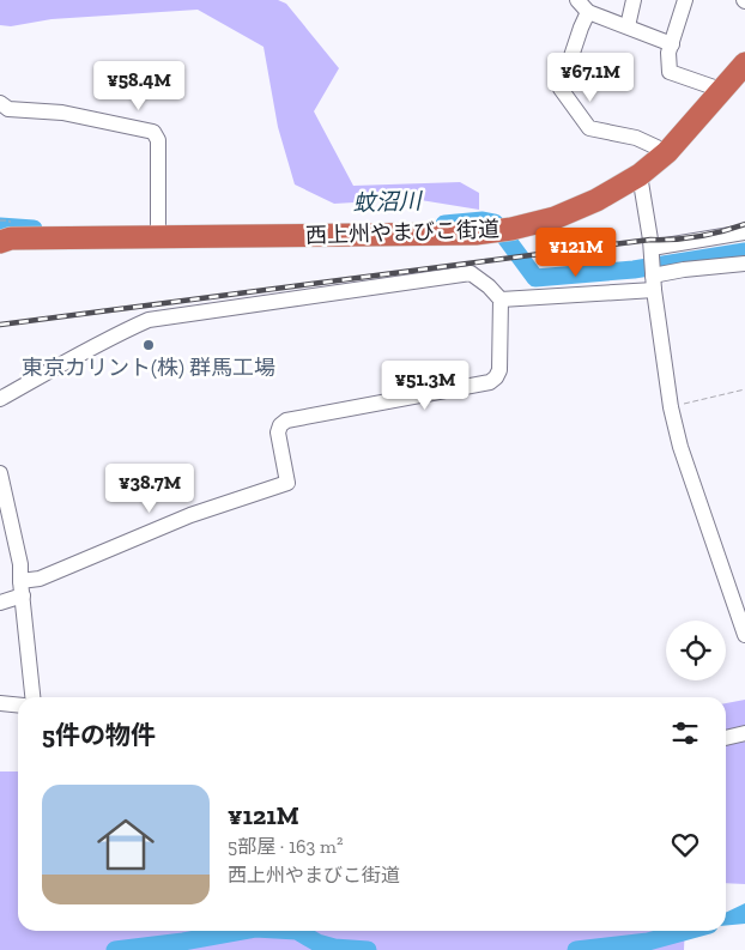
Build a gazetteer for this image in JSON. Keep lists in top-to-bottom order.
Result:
{
  "streets": {
    "highway": ["西上州やまびこ街道"]
  },
  "water": ["蚊沼川"],
  "places": ["東京カリント(株) 群馬工場"],
  "page": {
    "price": [
      "¥67.1M",
      "¥58.4M",
      "¥121M",
      "¥51.3M",
      "¥38.7M"
    ],
    "heading": "5件の物件",
    "list": [
      {
        "name": "¥121M",
        "note": "5部屋 · 163 m² · 西上州やまびこ街道"
      }
    ]
  }
}
